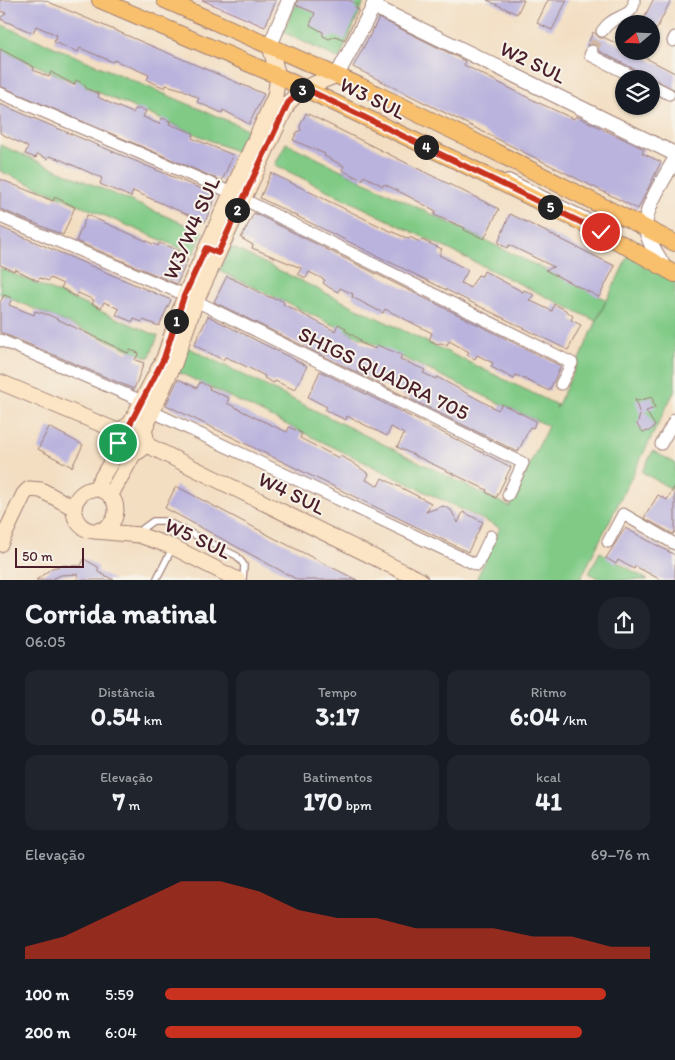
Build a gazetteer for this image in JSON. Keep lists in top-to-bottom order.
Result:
{
  "streets": {
    "main road": [
      "W3 SUL",
      "W3/W4 SUL",
      "W4 SUL",
      "W5 SUL"
    ],
    "street": ["W2 SUL", "SHIGS QUADRA 705"]
  },
  "crossings": [
    ["W3 SUL", "W3/W4 SUL"],
    ["W3/W4 SUL", "SHIGS QUADRA 705"],
    ["W3/W4 SUL", "W4 SUL"]
  ],
  "scale_bar": "50 m",
  "north": "left",
  "page": {
    "pins": [
      "3",
      "4",
      "5",
      "2",
      "1"
    ],
    "scale": "50 m",
    "heading": ["Corrida matinal", "06:05"],
    "stats": [
      ["Distância", "0.54 km"],
      ["Tempo", "3:17"],
      ["Ritmo", "6:04 /km"],
      ["Elevação", "7 m"],
      ["Batimentos", "170 bpm"],
      ["kcal", "41"]
    ],
    "chart": ["Elevação", "69–76 m"],
    "list": [
      {
        "name": "100 m",
        "note": "5:59"
      },
      {
        "name": "200 m",
        "note": "6:04"
      }
    ]
  }
}
